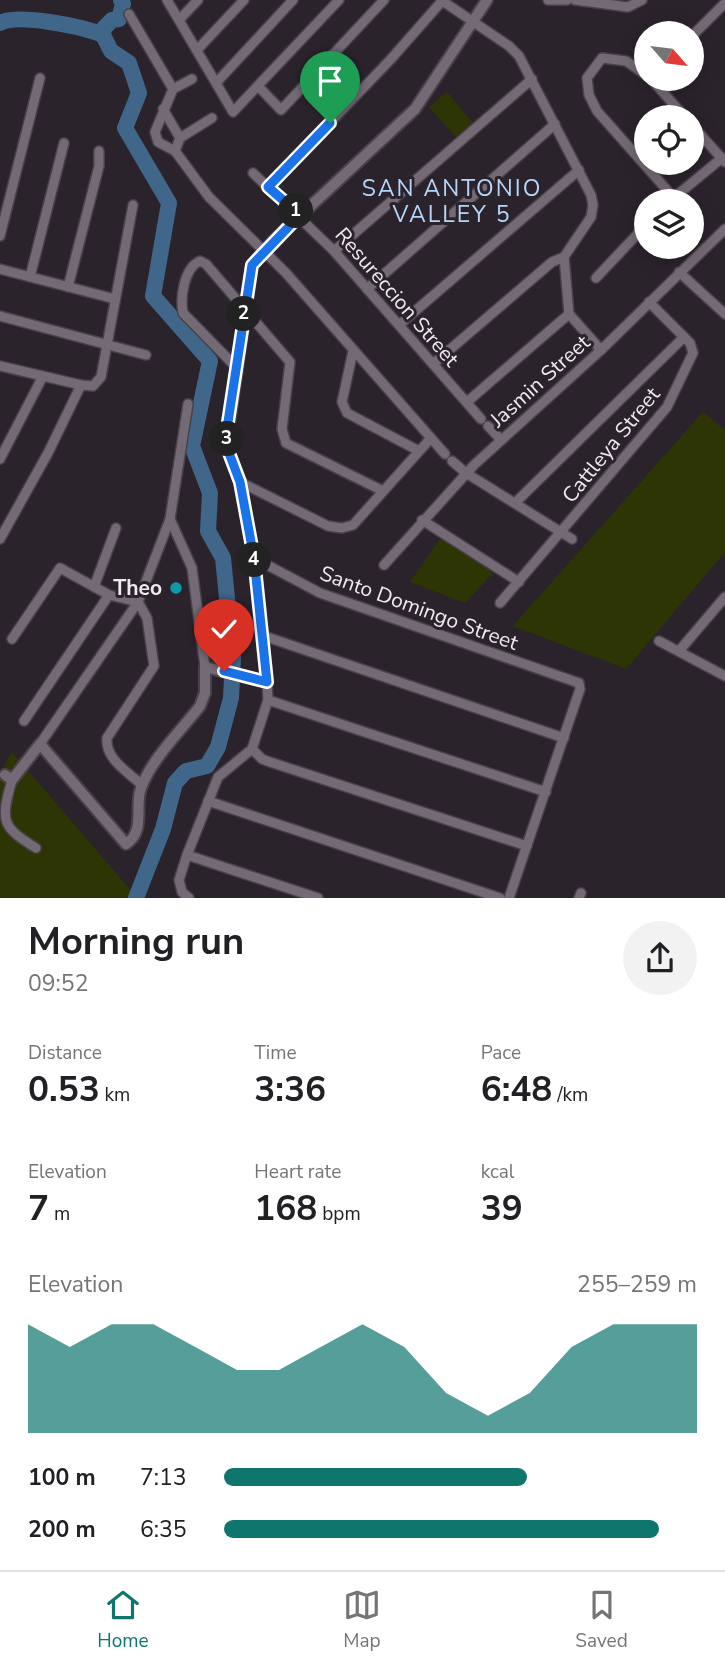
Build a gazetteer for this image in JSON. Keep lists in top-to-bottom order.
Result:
{
  "streets": {
    "street": [
      "Resureccion Street",
      "Jasmin Street",
      "Cattleya Street",
      "Santo Domingo Street"
    ]
  },
  "crossings": [
    ["Resureccion Street", "Jasmin Street"]
  ],
  "districts": ["SAN ANTONIO VALLEY 5"],
  "places": ["Theo"],
  "north": "bottom right",
  "page": {
    "pins": [
      "1",
      "2",
      "3",
      "4"
    ],
    "heading": ["Morning run", "09:52"],
    "stats": [
      ["Distance", "0.53 km"],
      ["Time", "3:36"],
      ["Pace", "6:48 /km"],
      ["Elevation", "7 m"],
      ["Heart rate", "168 bpm"],
      ["kcal", "39"]
    ],
    "chart": ["Elevation", "255–259 m"],
    "list": [
      {
        "name": "100 m",
        "note": "7:13"
      },
      {
        "name": "200 m",
        "note": "6:35"
      }
    ],
    "tabs": ["Home", "Map", "Saved"]
  }
}
